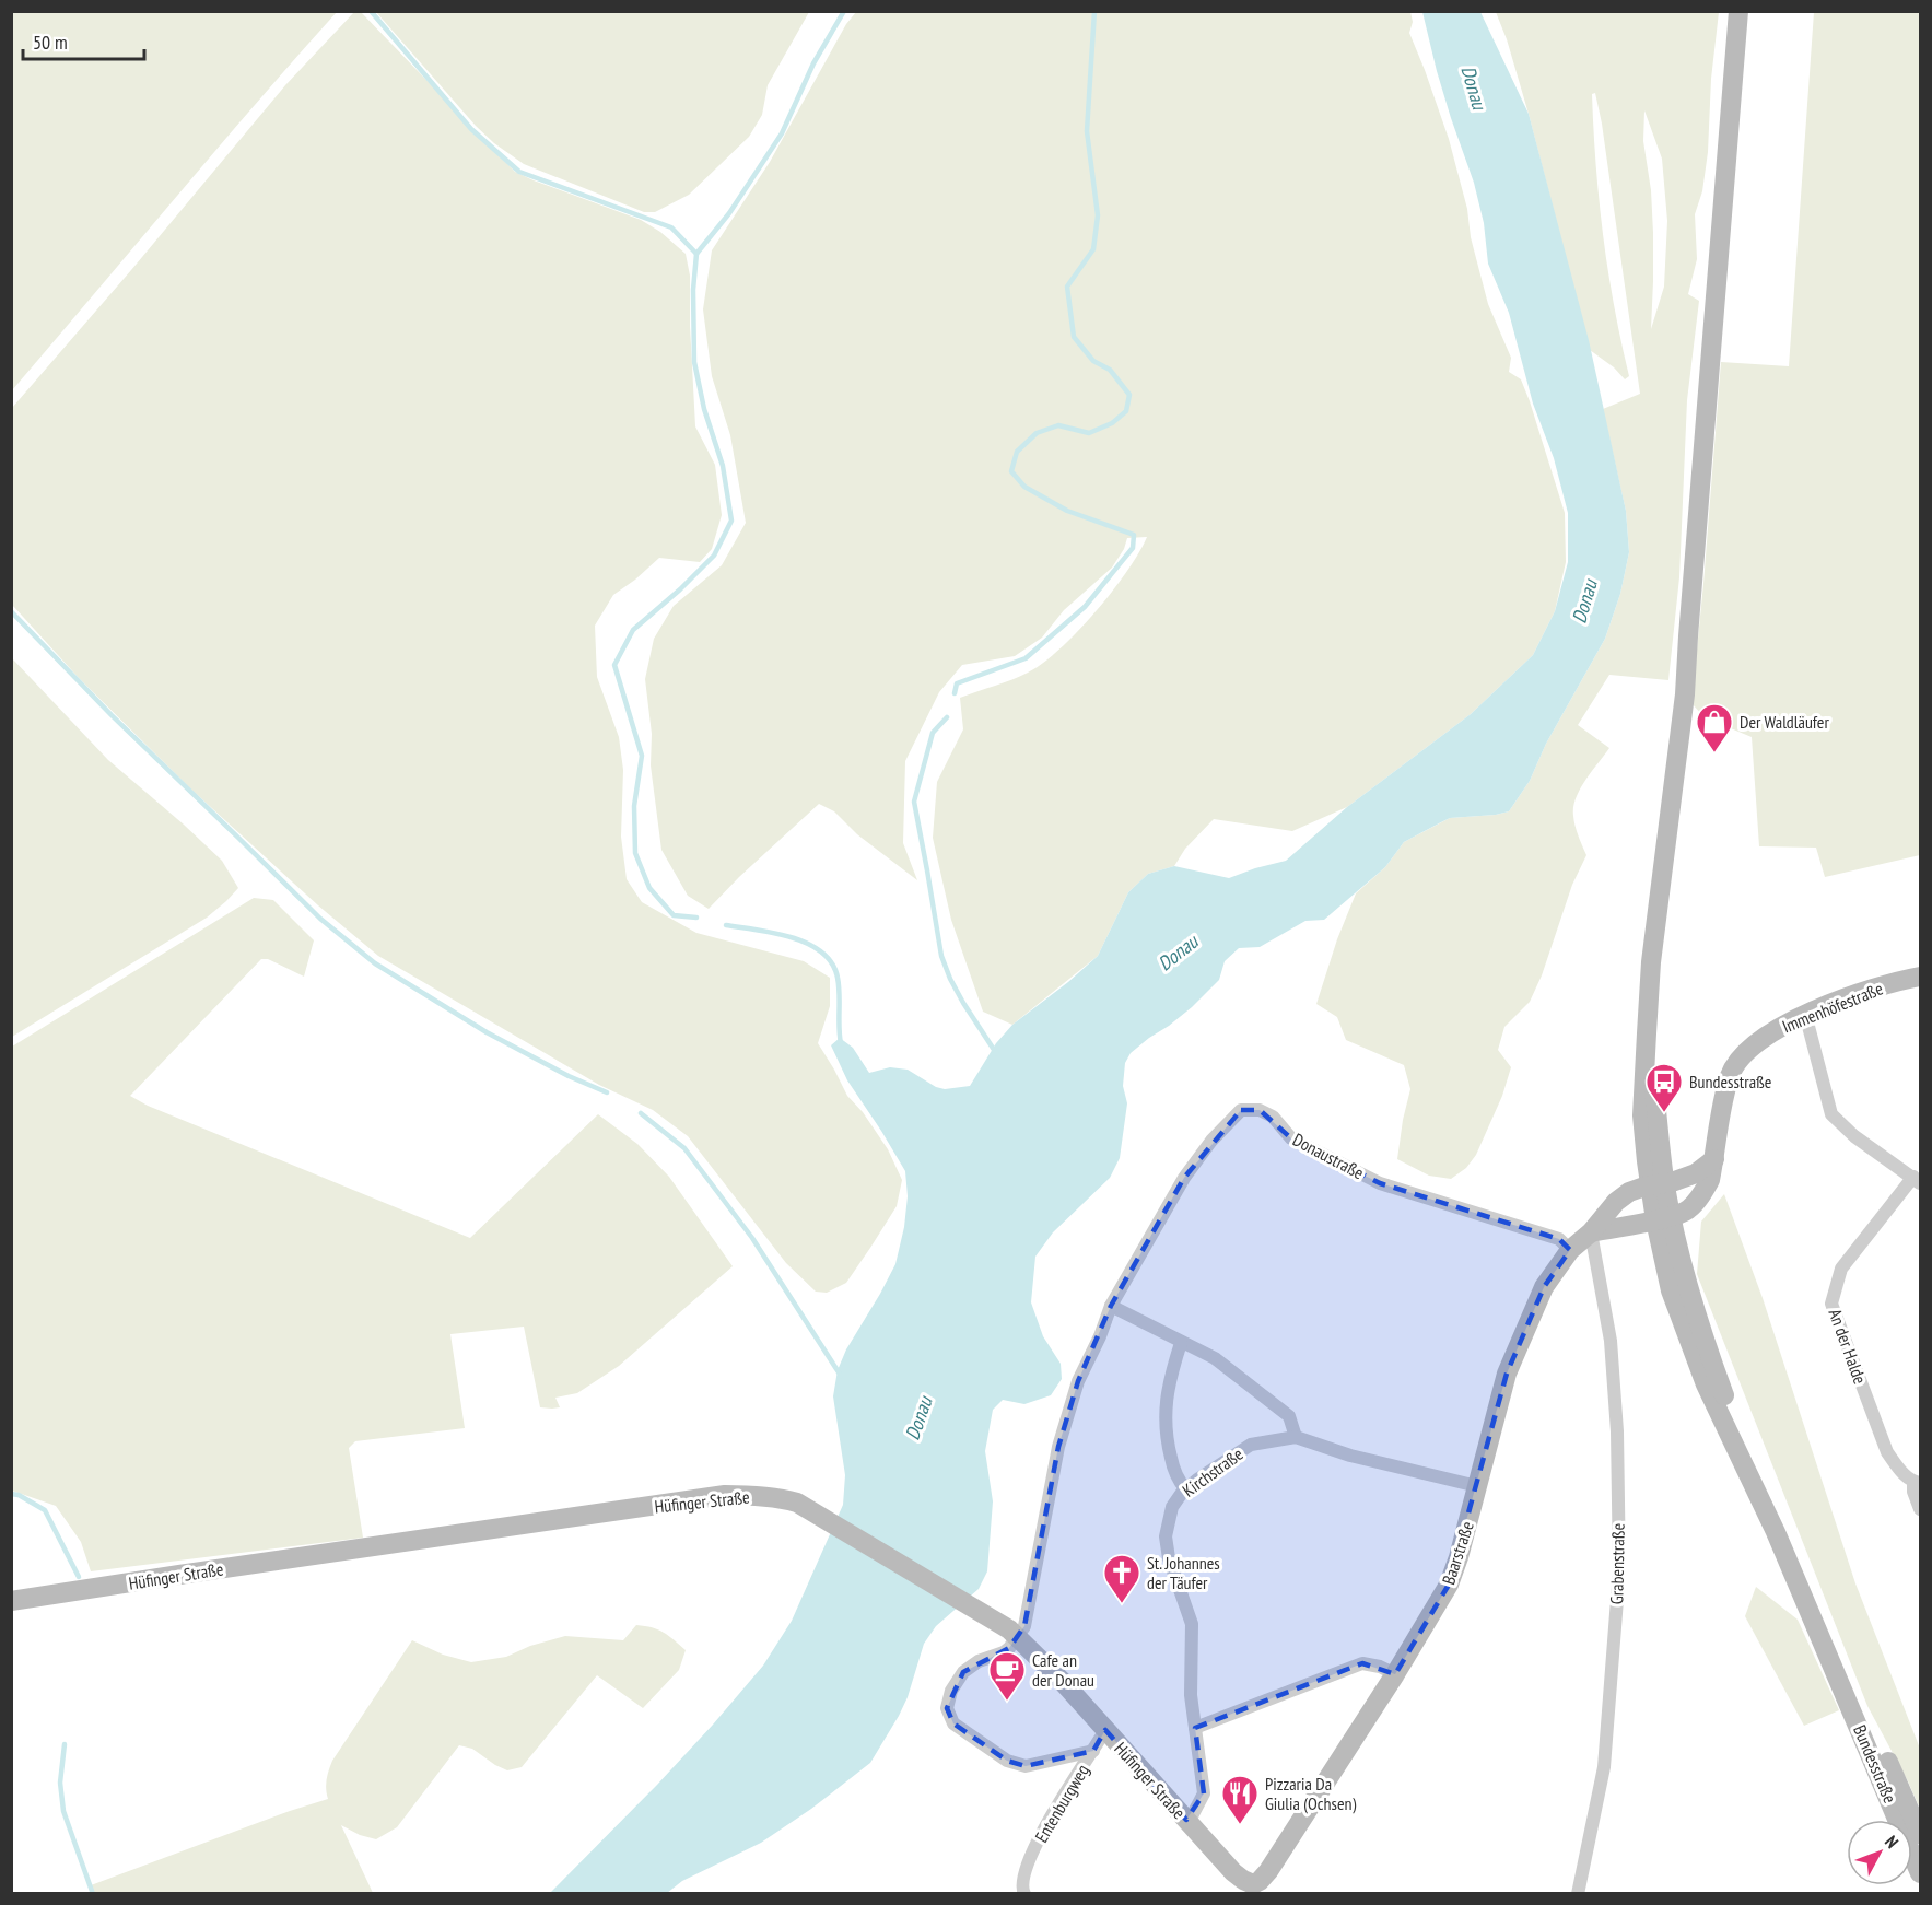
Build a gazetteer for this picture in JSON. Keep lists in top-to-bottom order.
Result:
{
  "streets": {
    "street": [
      "Immenhöfestraße",
      "Donaustraße",
      "An der Halde",
      "Kirchstraße",
      "Hüfinger Straße",
      "Baarstraße",
      "Grabenstraße",
      "Bundesstraße",
      "Entenburgweg"
    ]
  },
  "crossings": [
    ["Immenhöfestraße", "An der Halde"],
    ["Immenhöfestraße", "Baarstraße"],
    ["Immenhöfestraße", "Bundesstraße"],
    ["Donaustraße", "Hüfinger Straße"],
    ["Donaustraße", "Baarstraße"],
    ["Donaustraße", "Entenburgweg"],
    ["Kirchstraße", "Hüfinger Straße"],
    ["Kirchstraße", "Baarstraße"],
    ["Hüfinger Straße", "Baarstraße"],
    ["Hüfinger Straße", "Entenburgweg"],
    ["Baarstraße", "Grabenstraße"],
    ["Baarstraße", "Bundesstraße"]
  ],
  "water": ["Donau"],
  "places": {
    "shop": ["Der Waldläufer"],
    "bus stop": ["Bundesstraße"],
    "church": ["St. Johannes der Täufer"],
    "cafe": ["Cafe an der Donau"],
    "restaurant": ["Pizzaria Da Giulia (Ochsen)"]
  },
  "scale_bar": "50 m",
  "north": "top right"
}
